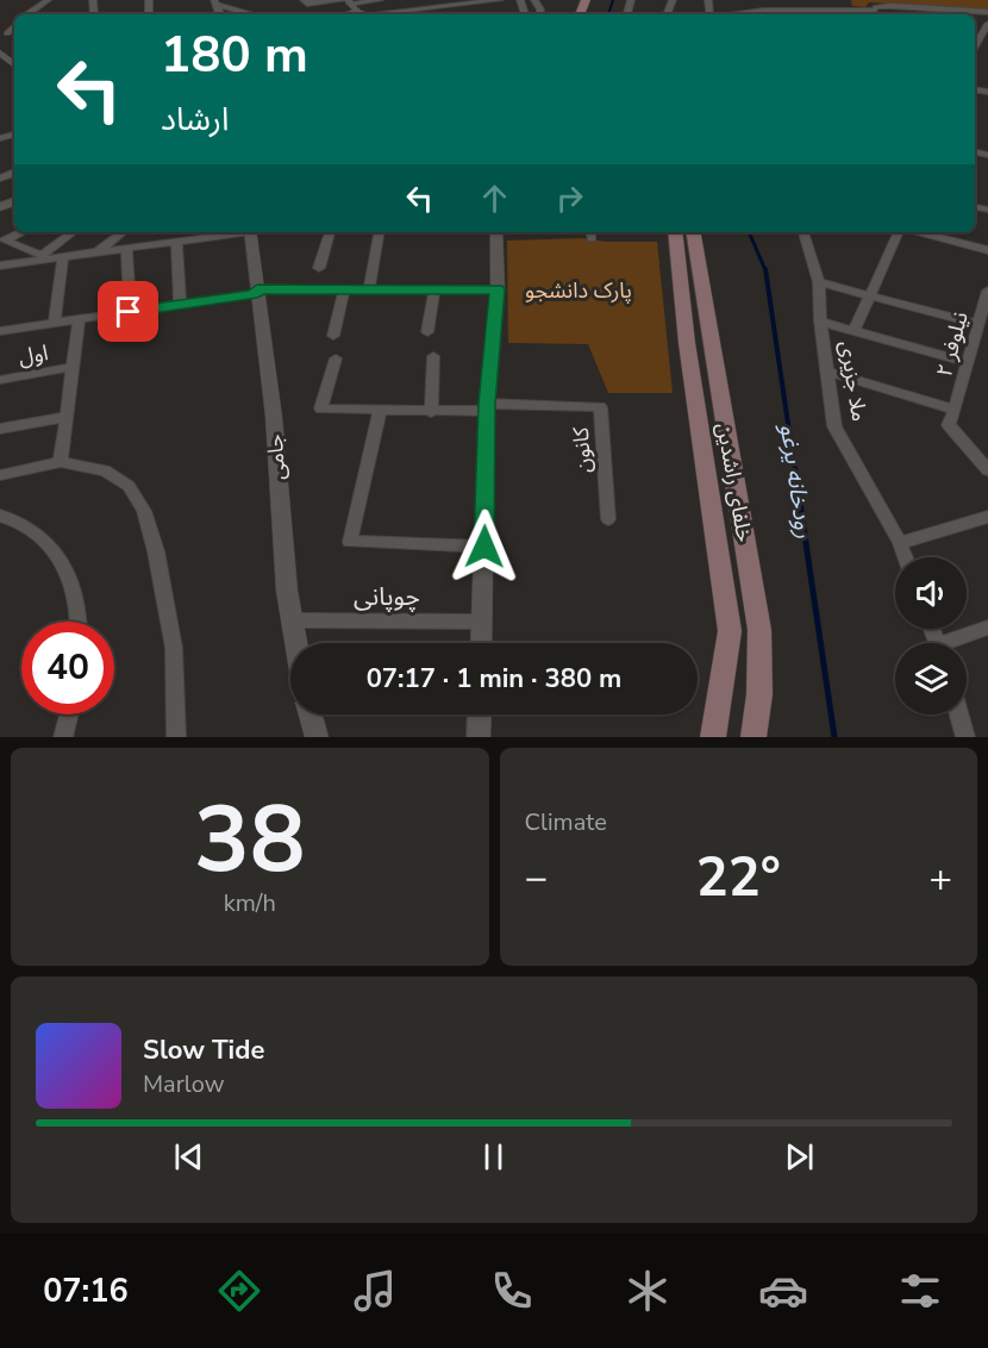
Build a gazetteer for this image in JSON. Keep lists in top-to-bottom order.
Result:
{
  "streets": {
    "main road": ["خلفای راشدین"],
    "street": [
      "نیلوفر ۲",
      "اول",
      "ملا جزیری",
      "کانون",
      "جامی",
      "چوپانی"
    ]
  },
  "crossings": [
    ["جامی", "چوپانی"]
  ],
  "water": ["رودخانه یرغو"],
  "parks": ["پارک دانشجو"],
  "page": {
    "turn": ["180 m", "ارشاد"],
    "limit": "40",
    "trip": "07:17 · 1 min · 380 m",
    "tile": [
      ["38", "km/h"],
      "Climate"
    ],
    "heat": ["−", "22°", "+"],
    "song": ["Slow Tide", "Marlow"],
    "tabs": "07:16"
  }
}
